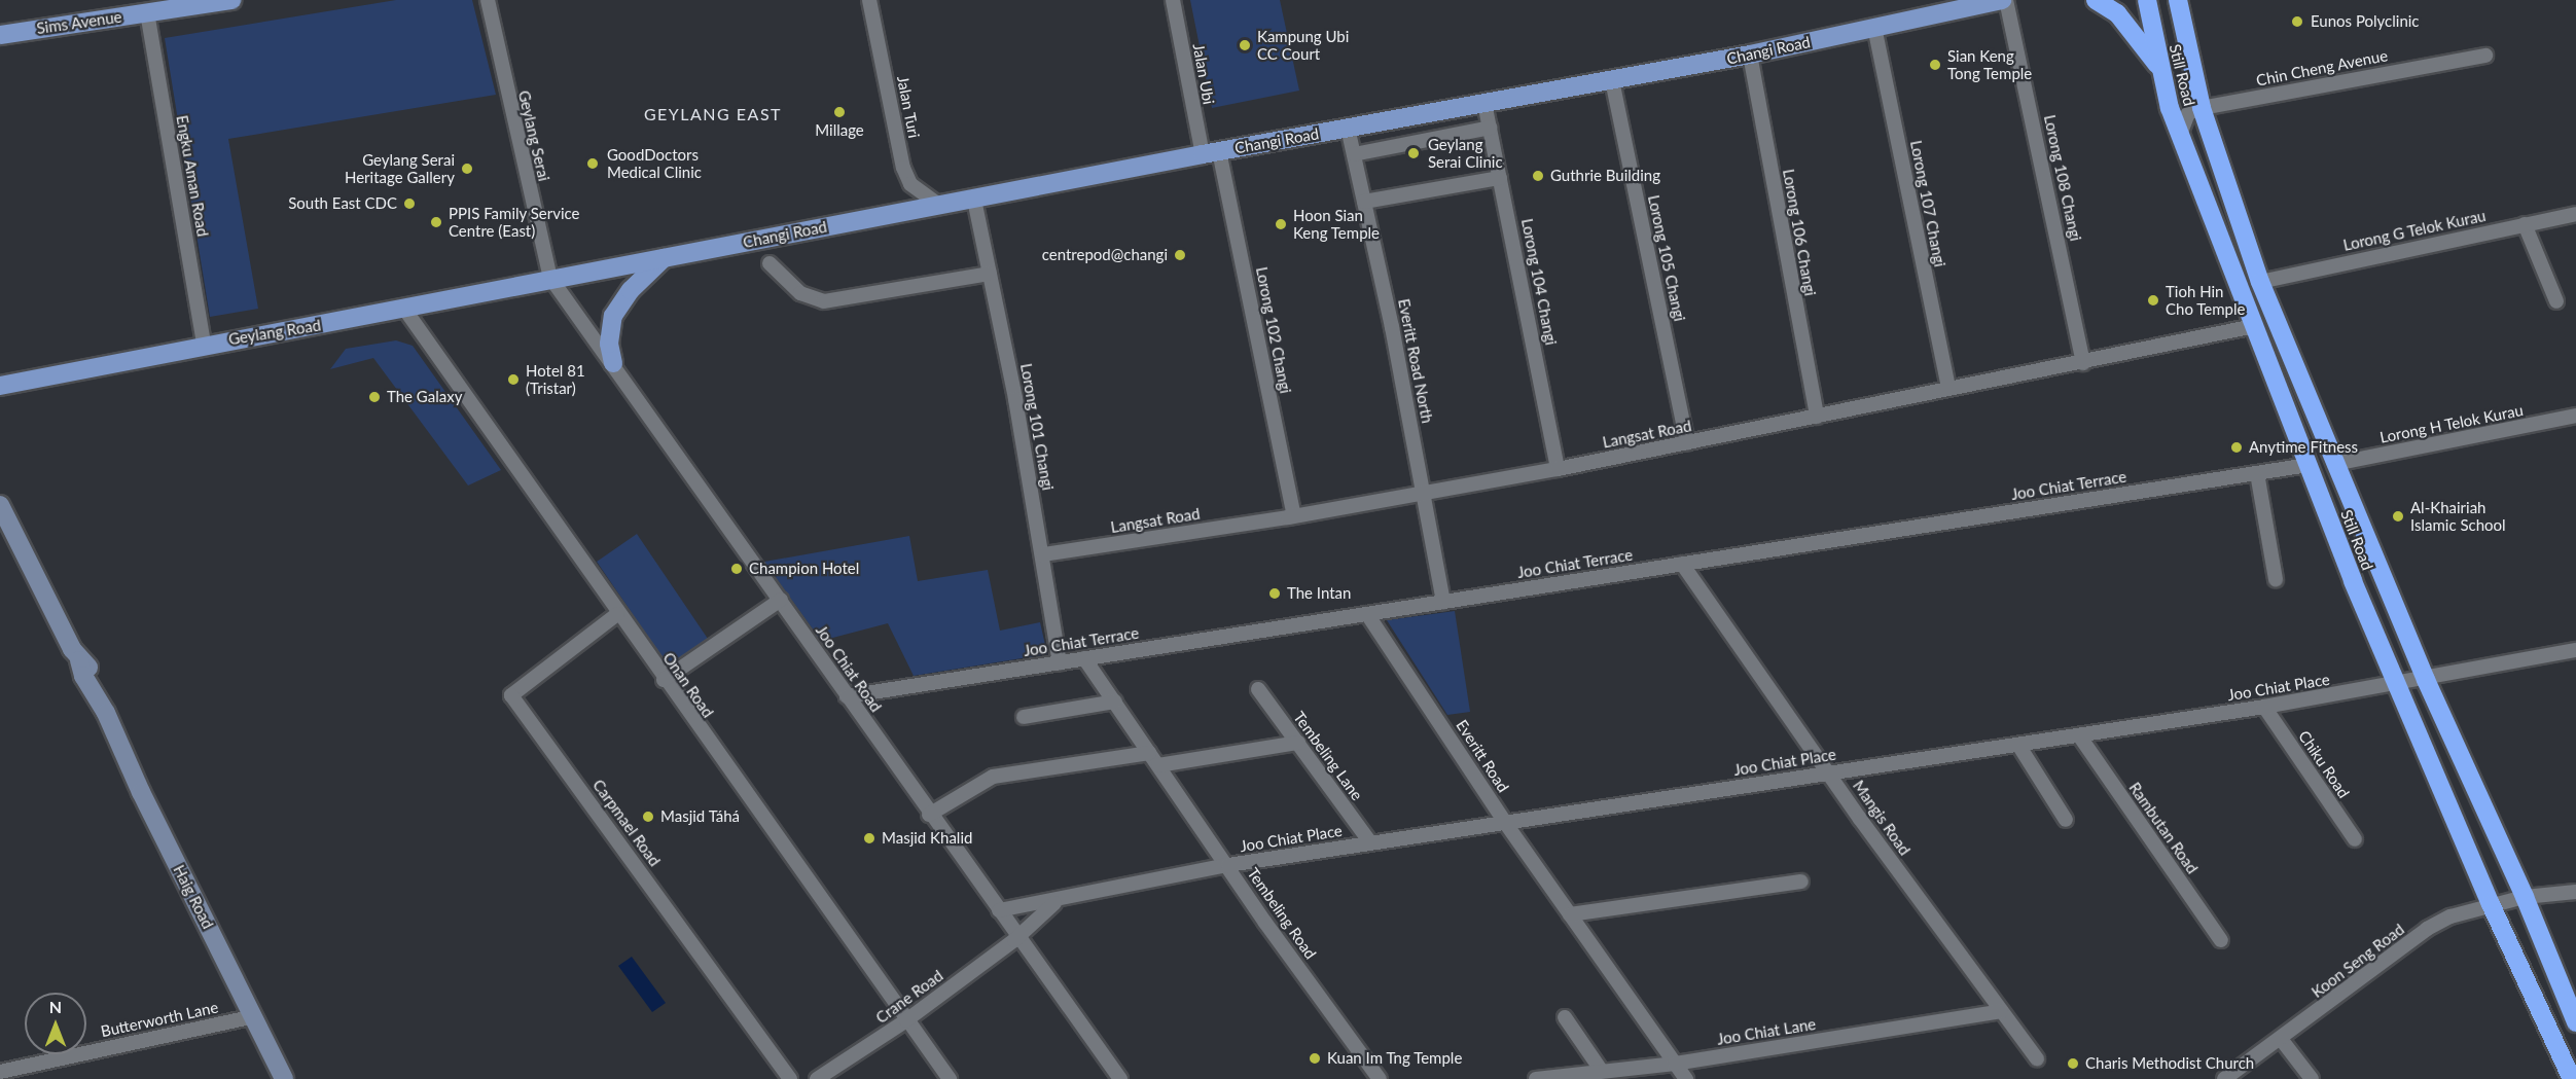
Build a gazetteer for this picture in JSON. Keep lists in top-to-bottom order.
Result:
{
  "streets": {
    "highway": ["Still Road"],
    "main road": ["Sims Avenue", "Changi Road", "Geylang Road"],
    "street": [
      "Chin Cheng Avenue",
      "Jalan Ubi",
      "Jalan Turi",
      "Geylang Serai",
      "Engku Aman Road",
      "Lorong 108 Changi",
      "Lorong 107 Changi",
      "Lorong G Telok Kurau",
      "Lorong 106 Changi",
      "Lorong 105 Changi",
      "Lorong 104 Changi",
      "Lorong 102 Changi",
      "Everitt Road North",
      "Lorong H Telok Kurau",
      "Lorong 101 Changi",
      "Langsat Road",
      "Joo Chiat Terrace",
      "Joo Chiat Road",
      "Onan Road",
      "Joo Chiat Place",
      "Tembeling Lane",
      "Everitt Road",
      "Chiku Road",
      "Mangis Road",
      "Carpmael Road",
      "Rambutan Road",
      "Haig Road",
      "Tembeling Road",
      "Koon Seng Road",
      "Crane Road",
      "Butterworth Lane",
      "Joo Chiat Lane"
    ]
  },
  "crossings": [
    ["Sims Avenue", "Engku Aman Road"],
    ["Changi Road", "Jalan Ubi"],
    ["Changi Road", "Jalan Turi"],
    ["Changi Road", "Geylang Serai"],
    ["Changi Road", "Lorong 108 Changi"],
    ["Changi Road", "Lorong 107 Changi"],
    ["Changi Road", "Lorong 106 Changi"],
    ["Changi Road", "Lorong 105 Changi"],
    ["Changi Road", "Lorong 104 Changi"],
    ["Changi Road", "Lorong 102 Changi"],
    ["Changi Road", "Geylang Road"],
    ["Changi Road", "Everitt Road North"],
    ["Changi Road", "Lorong 101 Changi"],
    ["Changi Road", "Joo Chiat Road"],
    ["Chin Cheng Avenue", "Still Road"],
    ["Jalan Ubi", "Lorong 102 Changi"],
    ["Still Road", "Lorong G Telok Kurau"],
    ["Still Road", "Lorong H Telok Kurau"],
    ["Still Road", "Langsat Road"],
    ["Still Road", "Joo Chiat Terrace"],
    ["Still Road", "Joo Chiat Place"],
    ["Still Road", "Koon Seng Road"],
    ["Geylang Serai", "Geylang Road"],
    ["Geylang Serai", "Joo Chiat Road"],
    ["Engku Aman Road", "Geylang Road"],
    ["Lorong 108 Changi", "Langsat Road"],
    ["Lorong 107 Changi", "Langsat Road"],
    ["Lorong 106 Changi", "Langsat Road"],
    ["Lorong 105 Changi", "Langsat Road"],
    ["Lorong 104 Changi", "Langsat Road"],
    ["Lorong 102 Changi", "Langsat Road"],
    ["Geylang Road", "Joo Chiat Road"],
    ["Geylang Road", "Onan Road"],
    ["Everitt Road North", "Langsat Road"],
    ["Everitt Road North", "Joo Chiat Terrace"],
    ["Lorong 101 Changi", "Langsat Road"],
    ["Lorong 101 Changi", "Joo Chiat Terrace"],
    ["Joo Chiat Terrace", "Joo Chiat Road"],
    ["Joo Chiat Terrace", "Everitt Road"],
    ["Joo Chiat Terrace", "Mangis Road"],
    ["Joo Chiat Terrace", "Tembeling Road"],
    ["Joo Chiat Road", "Joo Chiat Place"],
    ["Joo Chiat Road", "Crane Road"],
    ["Onan Road", "Carpmael Road"],
    ["Onan Road", "Crane Road"],
    ["Joo Chiat Place", "Tembeling Lane"],
    ["Joo Chiat Place", "Everitt Road"],
    ["Joo Chiat Place", "Chiku Road"],
    ["Joo Chiat Place", "Mangis Road"],
    ["Joo Chiat Place", "Rambutan Road"],
    ["Joo Chiat Place", "Tembeling Road"],
    ["Joo Chiat Place", "Crane Road"],
    ["Everitt Road", "Joo Chiat Lane"],
    ["Mangis Road", "Joo Chiat Lane"],
    ["Haig Road", "Butterworth Lane"]
  ],
  "districts": ["GEYLANG EAST"],
  "places": [
    "Eunos Polyclinic",
    "Kampung Ubi CC Court",
    "Sian Keng Tong Temple",
    "Millage",
    "Geylang Serai Clinic",
    "GoodDoctors Medical Clinic",
    "Geylang Serai Heritage Gallery",
    "Guthrie Building",
    "South East CDC",
    "PPIS Family Service Centre (East)",
    "Hoon Sian Keng Temple",
    "centrepod@changi",
    "Tioh Hin Cho Temple",
    "Hotel 81 (Tristar)",
    "The Galaxy",
    "Anytime Fitness",
    "Al-Khairiah Islamic School",
    "Champion Hotel",
    "The Intan",
    "Masjid Táhá",
    "Masjid Khalid",
    "Kuan Im Tng Temple",
    "Charis Methodist Church"
  ],
  "north": "top"
}
